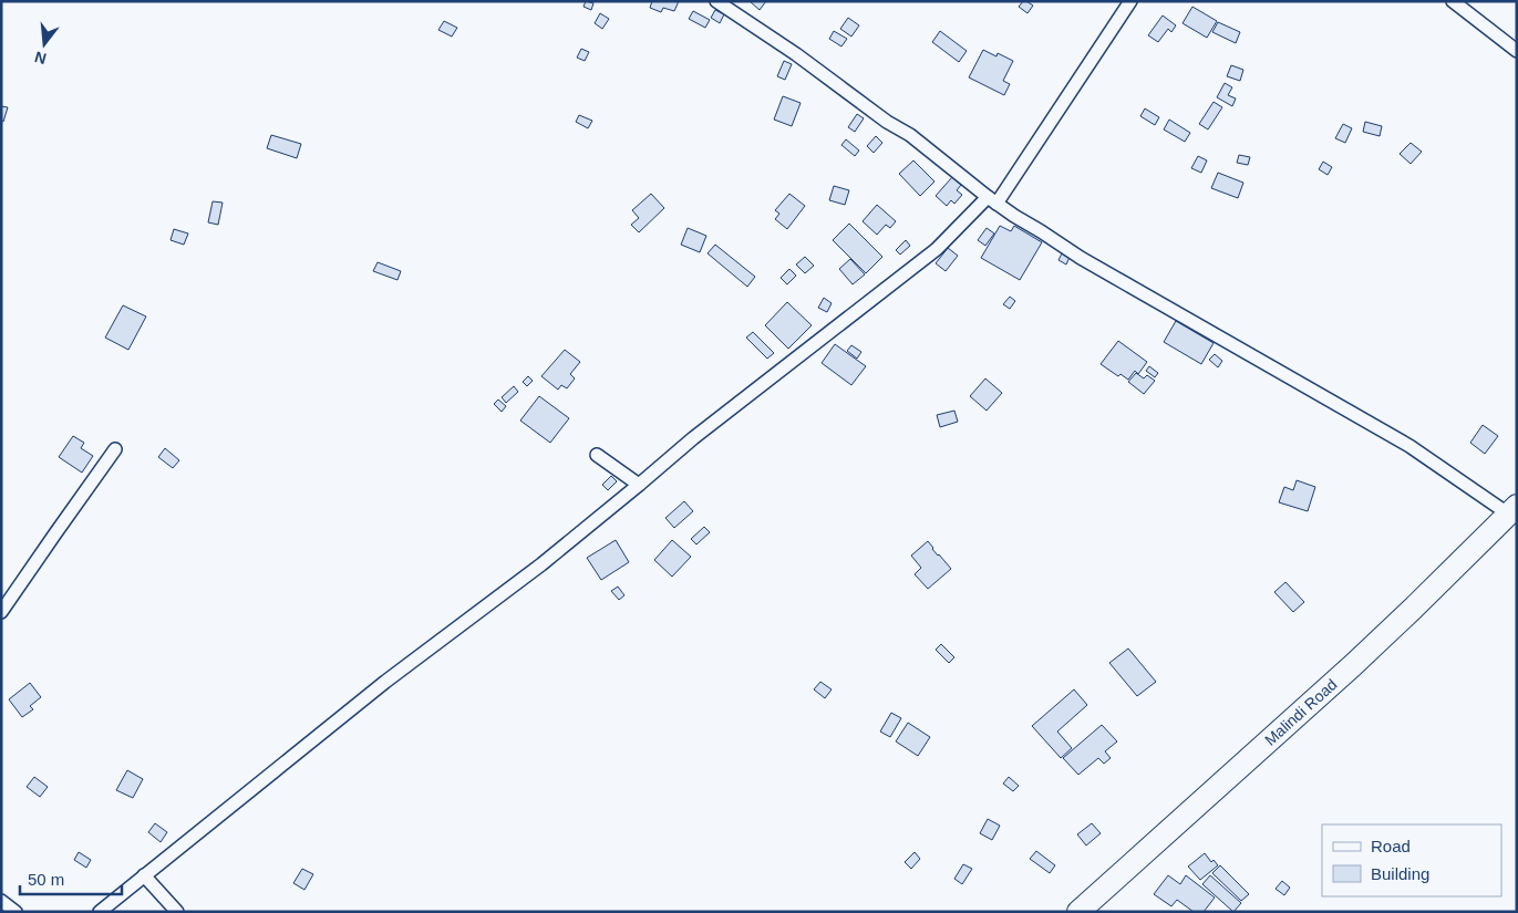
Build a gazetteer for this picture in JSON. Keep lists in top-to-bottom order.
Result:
{
  "streets": {
    "highway": ["Malindi Road"]
  },
  "legend": ["Road", "Building"],
  "scale_bar": "50 m",
  "north": "bottom"
}
